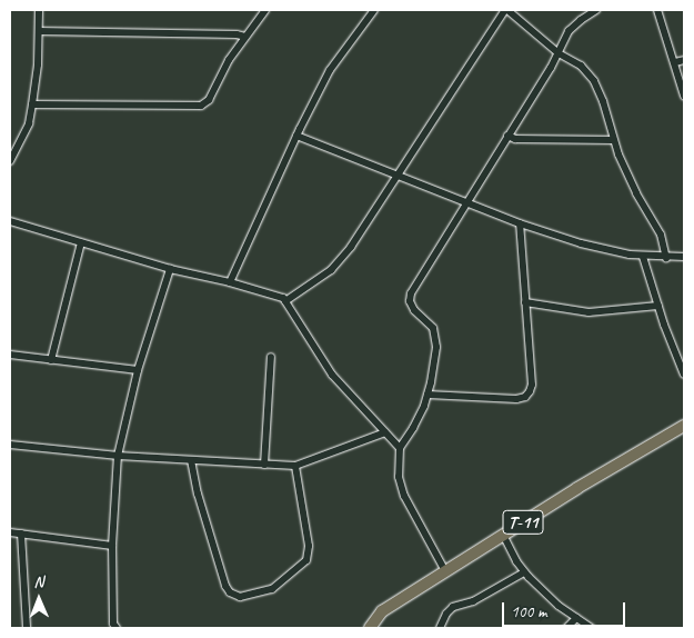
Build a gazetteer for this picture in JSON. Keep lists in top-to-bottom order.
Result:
{
  "streets": {
    "highway": ["T-11"]
  },
  "scale_bar": "100 m",
  "north": "top"
}
